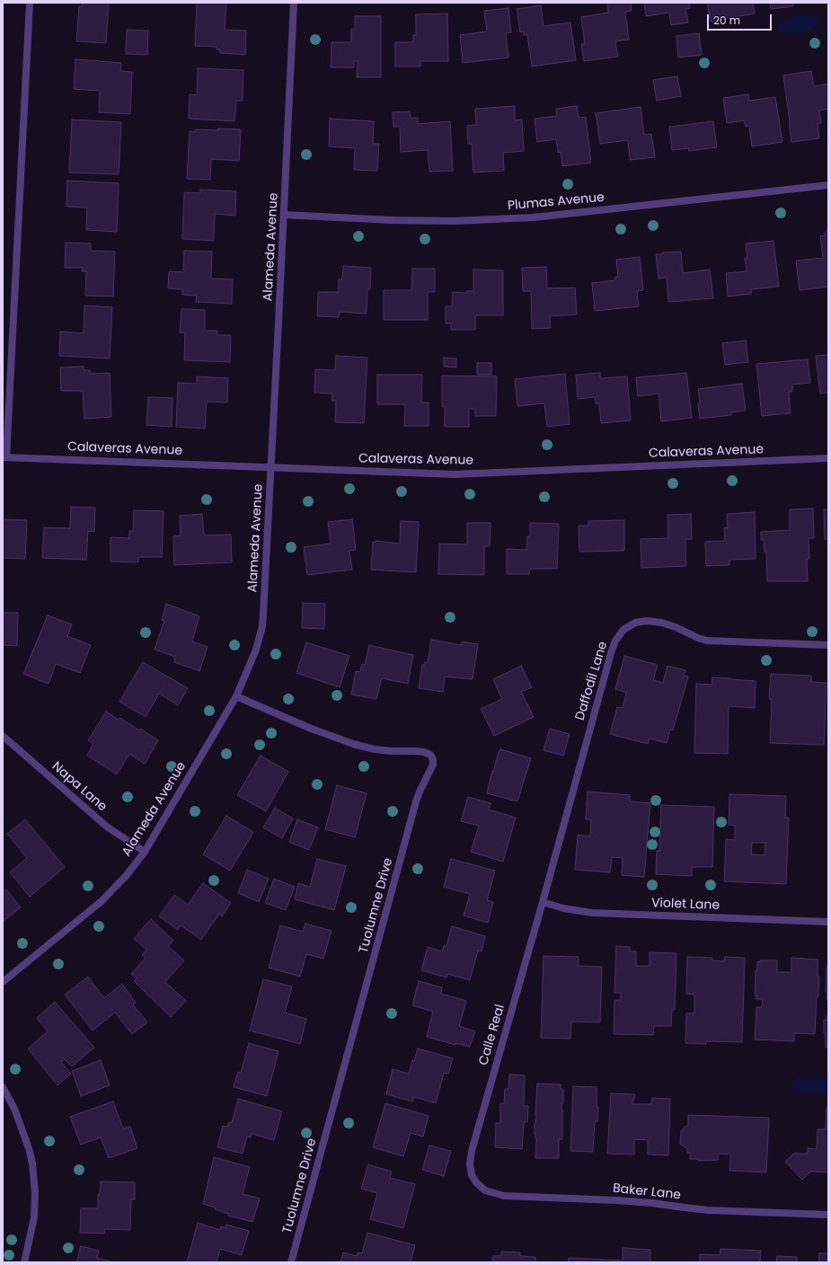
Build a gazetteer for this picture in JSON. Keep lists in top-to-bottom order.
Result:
{
  "streets": {
    "street": [
      "Plumas Avenue",
      "Alameda Avenue",
      "Calaveras Avenue",
      "Daffodil Lane",
      "Napa Lane",
      "Violet Lane",
      "Tuolumne Drive",
      "Calle Real",
      "Baker Lane"
    ]
  },
  "crossings": [
    ["Plumas Avenue", "Alameda Avenue"],
    ["Alameda Avenue", "Calaveras Avenue"],
    ["Alameda Avenue", "Napa Lane"],
    ["Alameda Avenue", "Tuolumne Drive"],
    ["Daffodil Lane", "Violet Lane"],
    ["Daffodil Lane", "Calle Real"],
    ["Violet Lane", "Calle Real"],
    ["Calle Real", "Baker Lane"]
  ],
  "scale_bar": "20 m"
}
